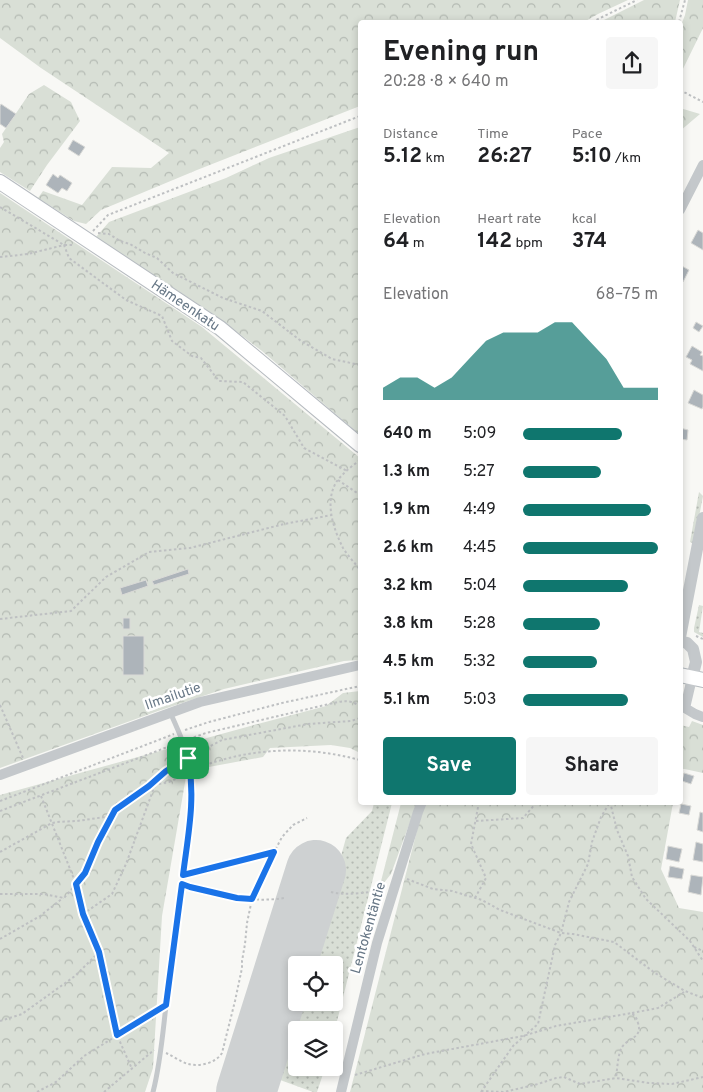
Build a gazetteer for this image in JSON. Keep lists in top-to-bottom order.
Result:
{
  "streets": {
    "main road": ["Hämeenkatu"],
    "street": ["Ilmailutie", "Lentokentäntie"]
  },
  "page": {
    "heading": ["Evening run", "20:28 · 8 × 640 m"],
    "stats": [
      ["Distance", "5.12 km"],
      ["Time", "26:27"],
      ["Pace", "5:10 /km"],
      ["Elevation", "64 m"],
      ["Heart rate", "142 bpm"],
      ["kcal", "374"]
    ],
    "chart": ["Elevation", "68–75 m"],
    "list": [
      {
        "name": "640 m",
        "note": "5:09"
      },
      {
        "name": "1.3 km",
        "note": "5:27"
      },
      {
        "name": "1.9 km",
        "note": "4:49"
      },
      {
        "name": "2.6 km",
        "note": "4:45"
      },
      {
        "name": "3.2 km",
        "note": "5:04"
      },
      {
        "name": "3.8 km",
        "note": "5:28"
      },
      {
        "name": "4.5 km",
        "note": "5:32"
      },
      {
        "name": "5.1 km",
        "note": "5:03"
      }
    ],
    "buttons": ["Save", "Share"]
  }
}
